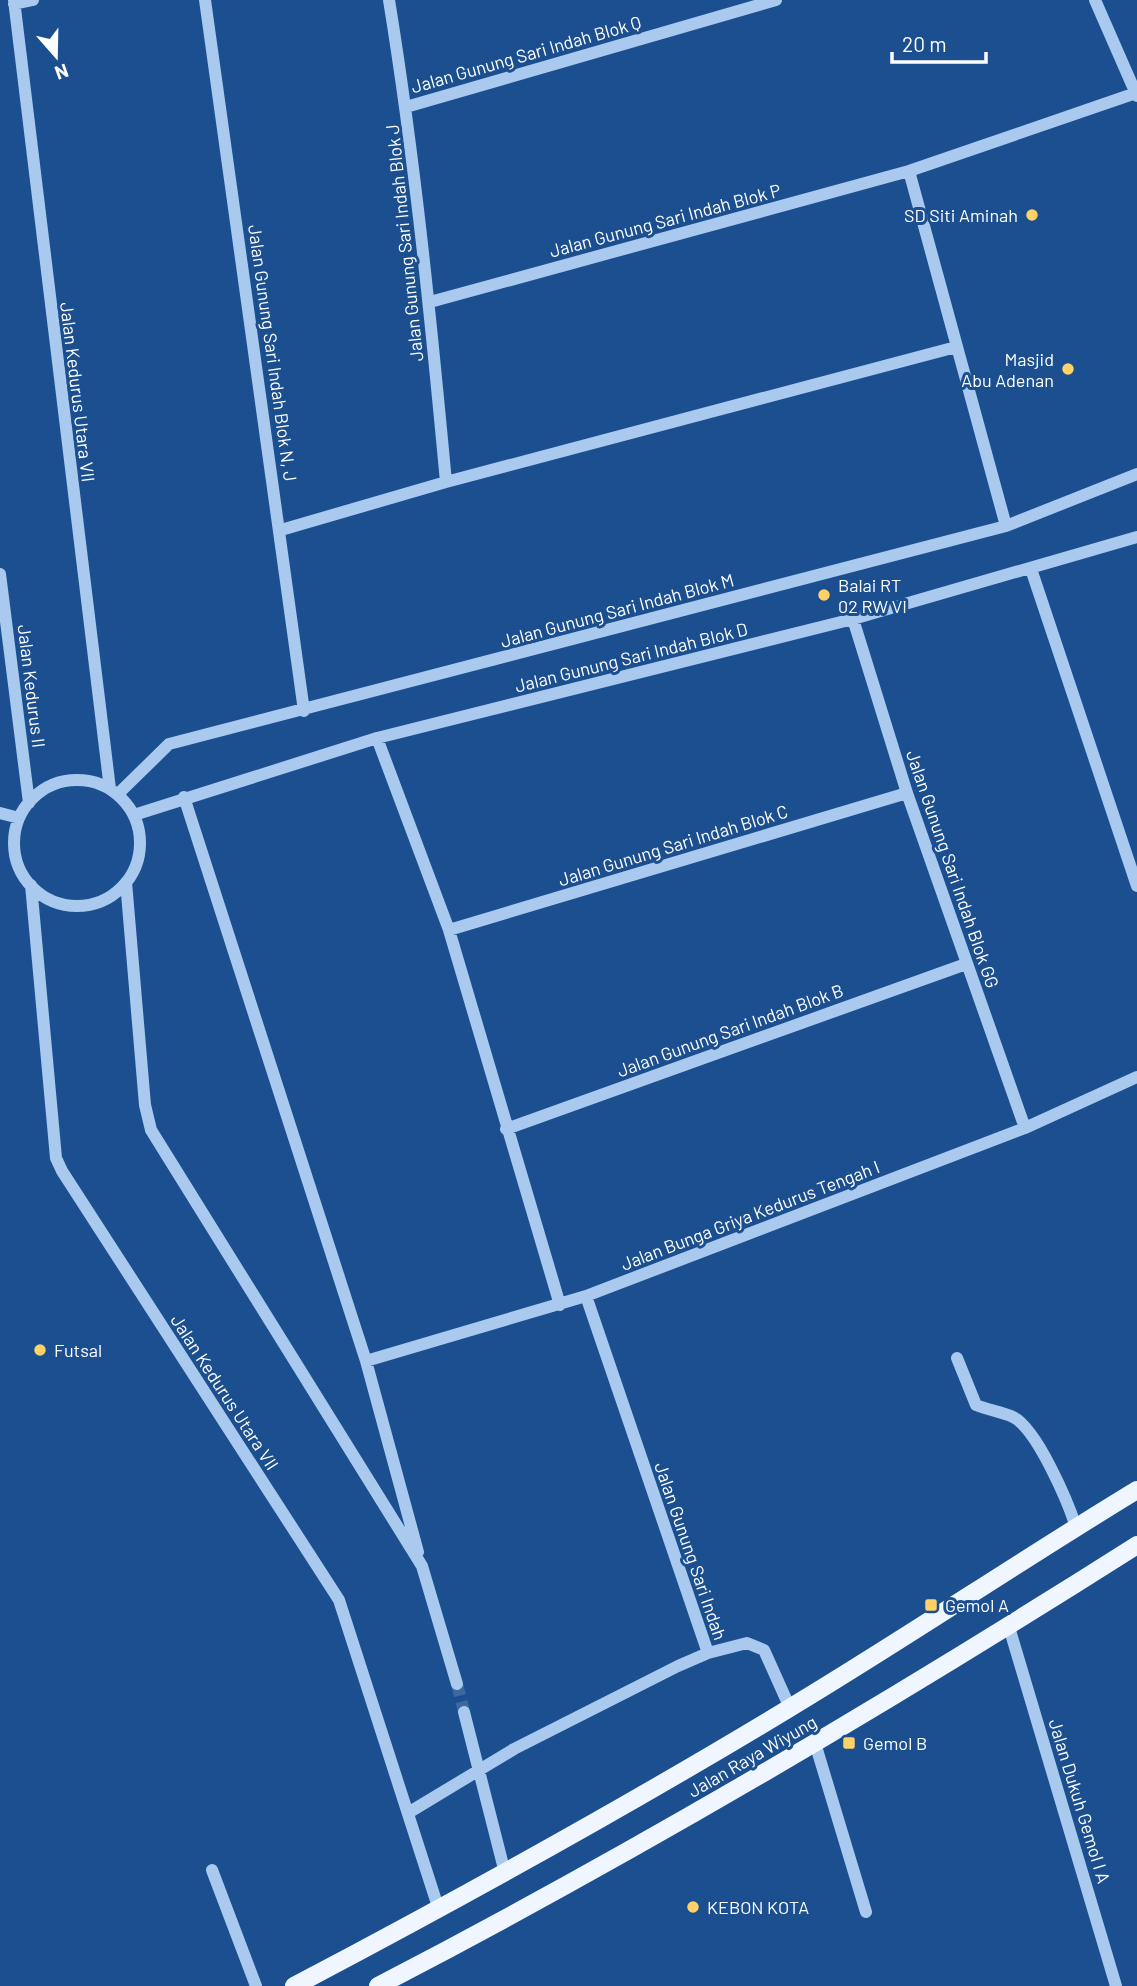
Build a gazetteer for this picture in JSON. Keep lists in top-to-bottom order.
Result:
{
  "streets": {
    "main road": ["Jalan Raya Wiyung"],
    "street": [
      "Jalan Gunung Sari Indah Blok Q",
      "Jalan Gunung Sari Indah Blok P",
      "Jalan Gunung Sari Indah Blok J",
      "Jalan Gunung Sari Indah Blok N, J",
      "Jalan Kedurus Utara VII",
      "Jalan Gunung Sari Indah Blok M",
      "Jalan Gunung Sari Indah Blok D",
      "Jalan Kedurus II",
      "Jalan Gunung Sari Indah Blok C",
      "Jalan Gunung Sari Indah Blok GG",
      "Jalan Gunung Sari Indah Blok B",
      "Jalan Bunga Griya Kedurus Tengah I",
      "Jalan Gunung Sari Indah",
      "Jalan Dukuh Gemol I A"
    ]
  },
  "crossings": [
    ["Jalan Gunung Sari Indah Blok Q", "Jalan Gunung Sari Indah Blok J"],
    ["Jalan Gunung Sari Indah Blok P", "Jalan Gunung Sari Indah Blok J"],
    ["Jalan Gunung Sari Indah Blok N, J", "Jalan Gunung Sari Indah Blok M"],
    ["Jalan Kedurus Utara VII", "Jalan Gunung Sari Indah Blok M"],
    ["Jalan Kedurus Utara VII", "Jalan Gunung Sari Indah Blok D"],
    ["Jalan Kedurus Utara VII", "Jalan Kedurus II"],
    ["Jalan Kedurus Utara VII", "Jalan Gunung Sari Indah"],
    ["Jalan Gunung Sari Indah Blok M", "Jalan Gunung Sari Indah Blok D"],
    ["Jalan Gunung Sari Indah Blok M", "Jalan Kedurus II"],
    ["Jalan Gunung Sari Indah Blok D", "Jalan Kedurus II"],
    ["Jalan Gunung Sari Indah Blok D", "Jalan Gunung Sari Indah Blok GG"],
    ["Jalan Gunung Sari Indah Blok C", "Jalan Gunung Sari Indah Blok GG"],
    ["Jalan Gunung Sari Indah Blok GG", "Jalan Gunung Sari Indah Blok B"],
    ["Jalan Gunung Sari Indah Blok GG", "Jalan Bunga Griya Kedurus Tengah I"],
    ["Jalan Bunga Griya Kedurus Tengah I", "Jalan Gunung Sari Indah"],
    ["Jalan Raya Wiyung", "Jalan Dukuh Gemol I A"]
  ],
  "places": {
    "other": [
      "SD Siti Aminah",
      "Masjid Abu Adenan",
      "Balai RT 02 RW VI",
      "Futsal",
      "KEBON KOTA"
    ],
    "transit": ["Gemol A", "Gemol B"]
  },
  "scale_bar": "20 m",
  "north": "bottom"
}
